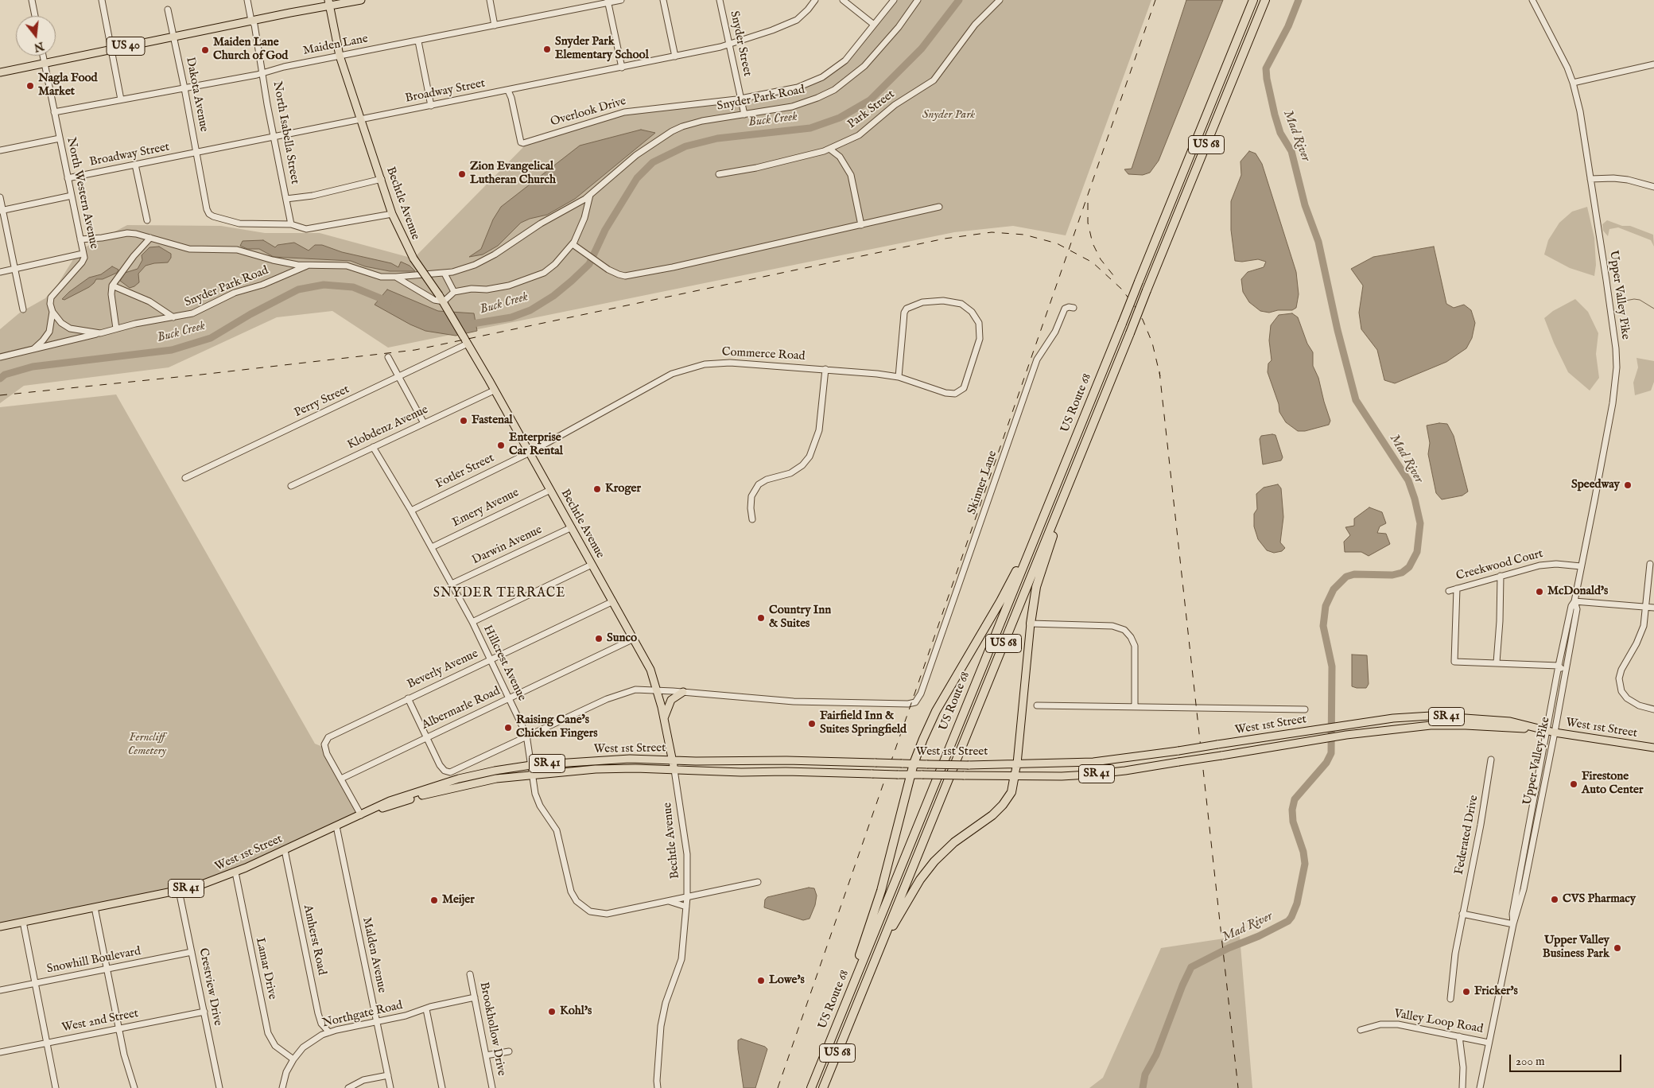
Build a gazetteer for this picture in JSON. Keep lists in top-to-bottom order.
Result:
{
  "streets": {
    "highway": ["US 68", "US Route 68"],
    "main road": [
      "US 40",
      "Bechtle Avenue",
      "SR 41",
      "West 1st Street"
    ],
    "street": [
      "Snyder Street",
      "Maiden Lane",
      "Broadway Street",
      "Dakota Avenue",
      "Snyder Park Road",
      "Park Street",
      "Overlook Drive",
      "North Isabella Street",
      "North Western Avenue",
      "Upper Valley Pike",
      "Commerce Road",
      "Perry Street",
      "Klobdenz Avenue",
      "Fotler Street",
      "Skinner Lane",
      "Emery Avenue",
      "Darwin Avenue",
      "Creekwood Court",
      "Hillcrest Avenue",
      "Beverly Avenue",
      "Albermarle Road",
      "Federated Drive",
      "Amherst Road",
      "Malden Avenue",
      "Snowhill Boulevard",
      "Lamar Drive",
      "Crestview Drive",
      "Northgate Road",
      "West 2nd Street",
      "Valley Loop Road",
      "Brookhollow Drive"
    ]
  },
  "crossings": [
    ["Snyder Street", "Broadway Street"],
    ["Snyder Street", "Snyder Park Road"],
    ["Snyder Street", "Overlook Drive"],
    ["Maiden Lane", "Dakota Avenue"],
    ["Maiden Lane", "North Isabella Street"],
    ["Maiden Lane", "North Western Avenue"],
    ["Maiden Lane", "Bechtle Avenue"],
    ["US 40", "Dakota Avenue"],
    ["US 40", "North Isabella Street"],
    ["US 40", "North Western Avenue"],
    ["US 40", "Bechtle Avenue"],
    ["Broadway Street", "Dakota Avenue"],
    ["Broadway Street", "Overlook Drive"],
    ["Broadway Street", "North Isabella Street"],
    ["Broadway Street", "North Western Avenue"],
    ["Broadway Street", "Bechtle Avenue"],
    ["Dakota Avenue", "North Isabella Street"],
    ["Dakota Avenue", "Bechtle Avenue"],
    ["Snyder Park Road", "North Western Avenue"],
    ["Bechtle Avenue", "Commerce Road"],
    ["Bechtle Avenue", "Perry Street"],
    ["Bechtle Avenue", "Klobdenz Avenue"],
    ["Bechtle Avenue", "Fotler Street"],
    ["Bechtle Avenue", "Emery Avenue"],
    ["Bechtle Avenue", "Darwin Avenue"],
    ["Bechtle Avenue", "Hillcrest Avenue"],
    ["Bechtle Avenue", "Beverly Avenue"],
    ["Bechtle Avenue", "Albermarle Road"],
    ["Bechtle Avenue", "West 1st Street"],
    ["Upper Valley Pike", "Creekwood Court"],
    ["Upper Valley Pike", "West 1st Street"],
    ["Upper Valley Pike", "Valley Loop Road"],
    ["Commerce Road", "Fotler Street"],
    ["Klobdenz Avenue", "Hillcrest Avenue"],
    ["Fotler Street", "Hillcrest Avenue"],
    ["Emery Avenue", "Hillcrest Avenue"],
    ["Darwin Avenue", "Hillcrest Avenue"],
    ["Hillcrest Avenue", "Beverly Avenue"],
    ["Hillcrest Avenue", "Albermarle Road"],
    ["Hillcrest Avenue", "West 1st Street"],
    ["Beverly Avenue", "Albermarle Road"],
    ["West 1st Street", "Amherst Road"],
    ["West 1st Street", "Malden Avenue"],
    ["West 1st Street", "Lamar Drive"],
    ["West 1st Street", "Crestview Drive"],
    ["Amherst Road", "Northgate Road"],
    ["Malden Avenue", "Northgate Road"],
    ["Snowhill Boulevard", "Crestview Drive"],
    ["Lamar Drive", "Northgate Road"],
    ["Crestview Drive", "West 2nd Street"],
    ["Northgate Road", "Brookhollow Drive"]
  ],
  "districts": ["SNYDER TERRACE"],
  "water": ["Buck Creek", "Mad River"],
  "parks": ["Snyder Park", "Ferncliff Cemetery"],
  "places": [
    "Snyder Park Elementary School",
    "Maiden Lane Church of God",
    "Nagla Food Market",
    "Zion Evangelical Lutheran Church",
    "Fastenal",
    "Enterprise Car Rental",
    "Speedway",
    "Kroger",
    "McDonald's",
    "Country Inn & Suites",
    "Sunco",
    "Fairfield Inn & Suites Springfield",
    "Raising Cane’s Chicken Fingers",
    "Firestone Auto Center",
    "CVS Pharmacy",
    "Meijer",
    "Upper Valley Business Park",
    "Lowe's",
    "Fricker's",
    "Kohl's"
  ],
  "scale_bar": "200 m",
  "north": "bottom"
}
